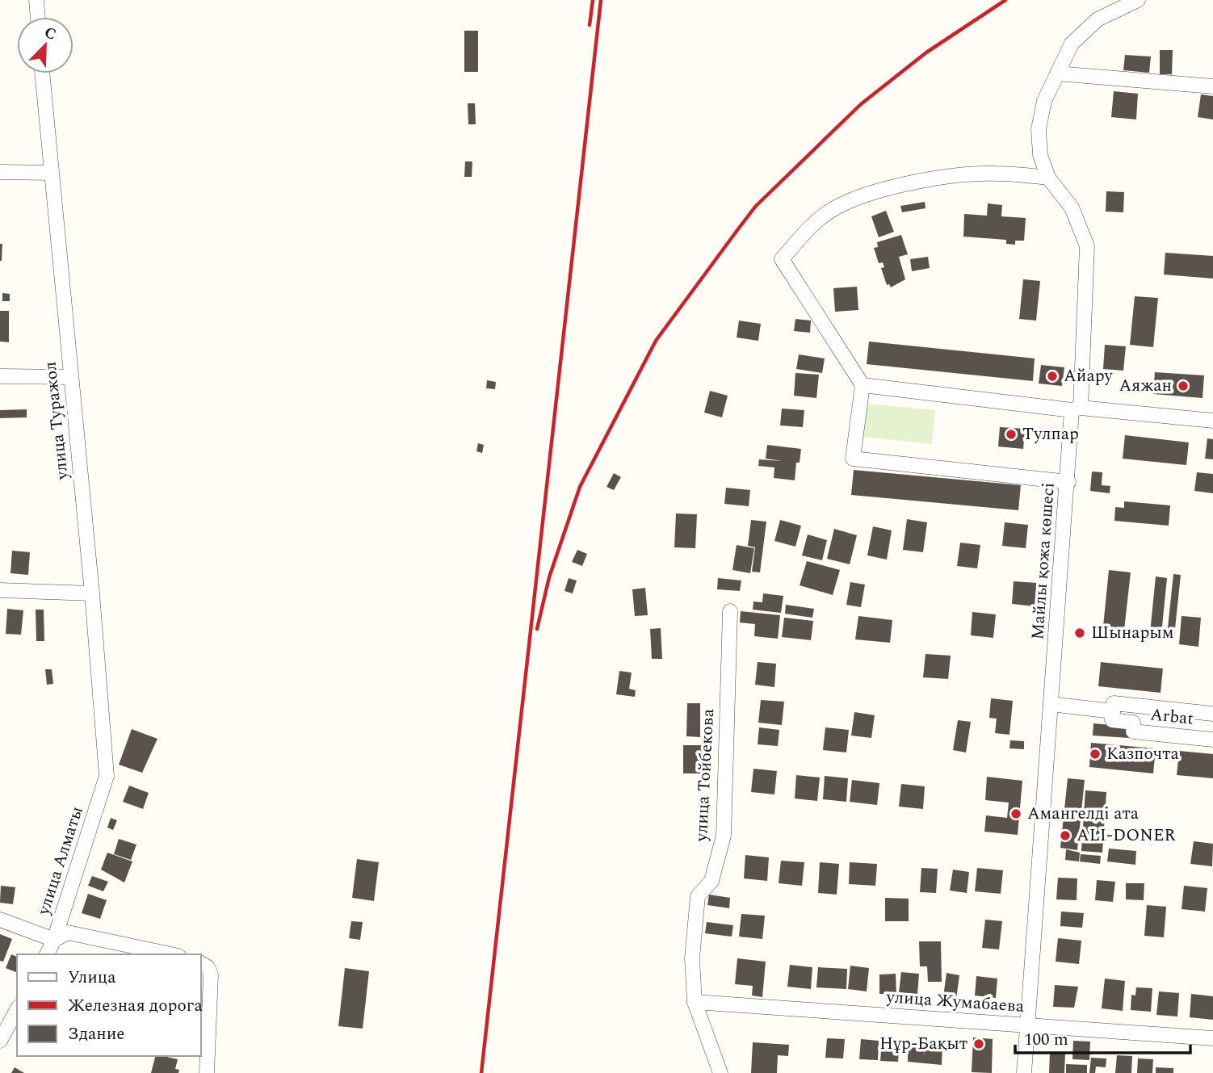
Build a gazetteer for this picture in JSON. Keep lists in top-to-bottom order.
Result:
{
  "streets": {
    "street": [
      "улица Туражол",
      "Майлы қожа көшесі",
      "Arbat",
      "улица Тойбекова",
      "улица Алматы",
      "улица Жумабаева"
    ]
  },
  "crossings": [
    ["улица Туражол", "улица Алматы"],
    ["Майлы қожа көшесі", "Arbat"],
    ["Майлы қожа көшесі", "улица Жумабаева"],
    ["улица Тойбекова", "улица Жумабаева"]
  ],
  "places": [
    "Айару",
    "Аяжан",
    "Тулпар",
    "Шынарым",
    "Казпочта",
    "Амангелді ата",
    "ALI-DONER",
    "Нұр-Бақыт"
  ],
  "legend": ["Улица", "Железная дорога", "Здание"],
  "scale_bar": "100 m",
  "north": "top right"
}
